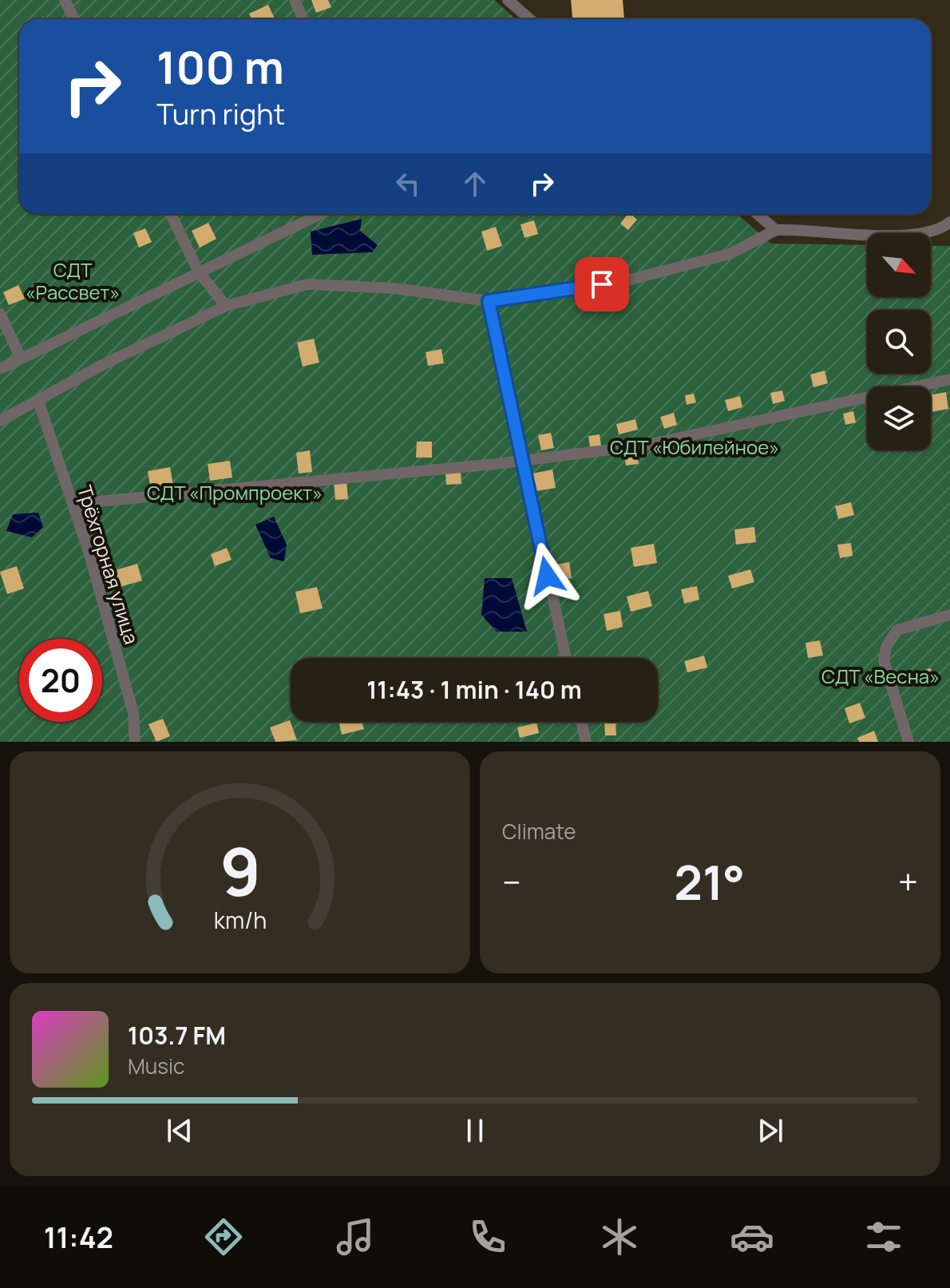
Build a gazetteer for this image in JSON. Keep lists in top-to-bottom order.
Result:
{
  "streets": {
    "lane": ["Трёхгорная улица"]
  },
  "parks": [
    "СДТ «Рассвет»",
    "СДТ «Юбилейное»",
    "СДТ «Промпроект»",
    "СДТ «Весна»"
  ],
  "north": "bottom right",
  "page": {
    "turn": ["100 m", "Turn right"],
    "limit": "20",
    "trip": "11:43 · 1 min · 140 m",
    "tile": "Climate",
    "heat": ["−", "21°", "+"],
    "song": ["103.7 FM", "Music"],
    "tabs": "11:42",
    "gauge": ["9", "km/h"]
  }
}
